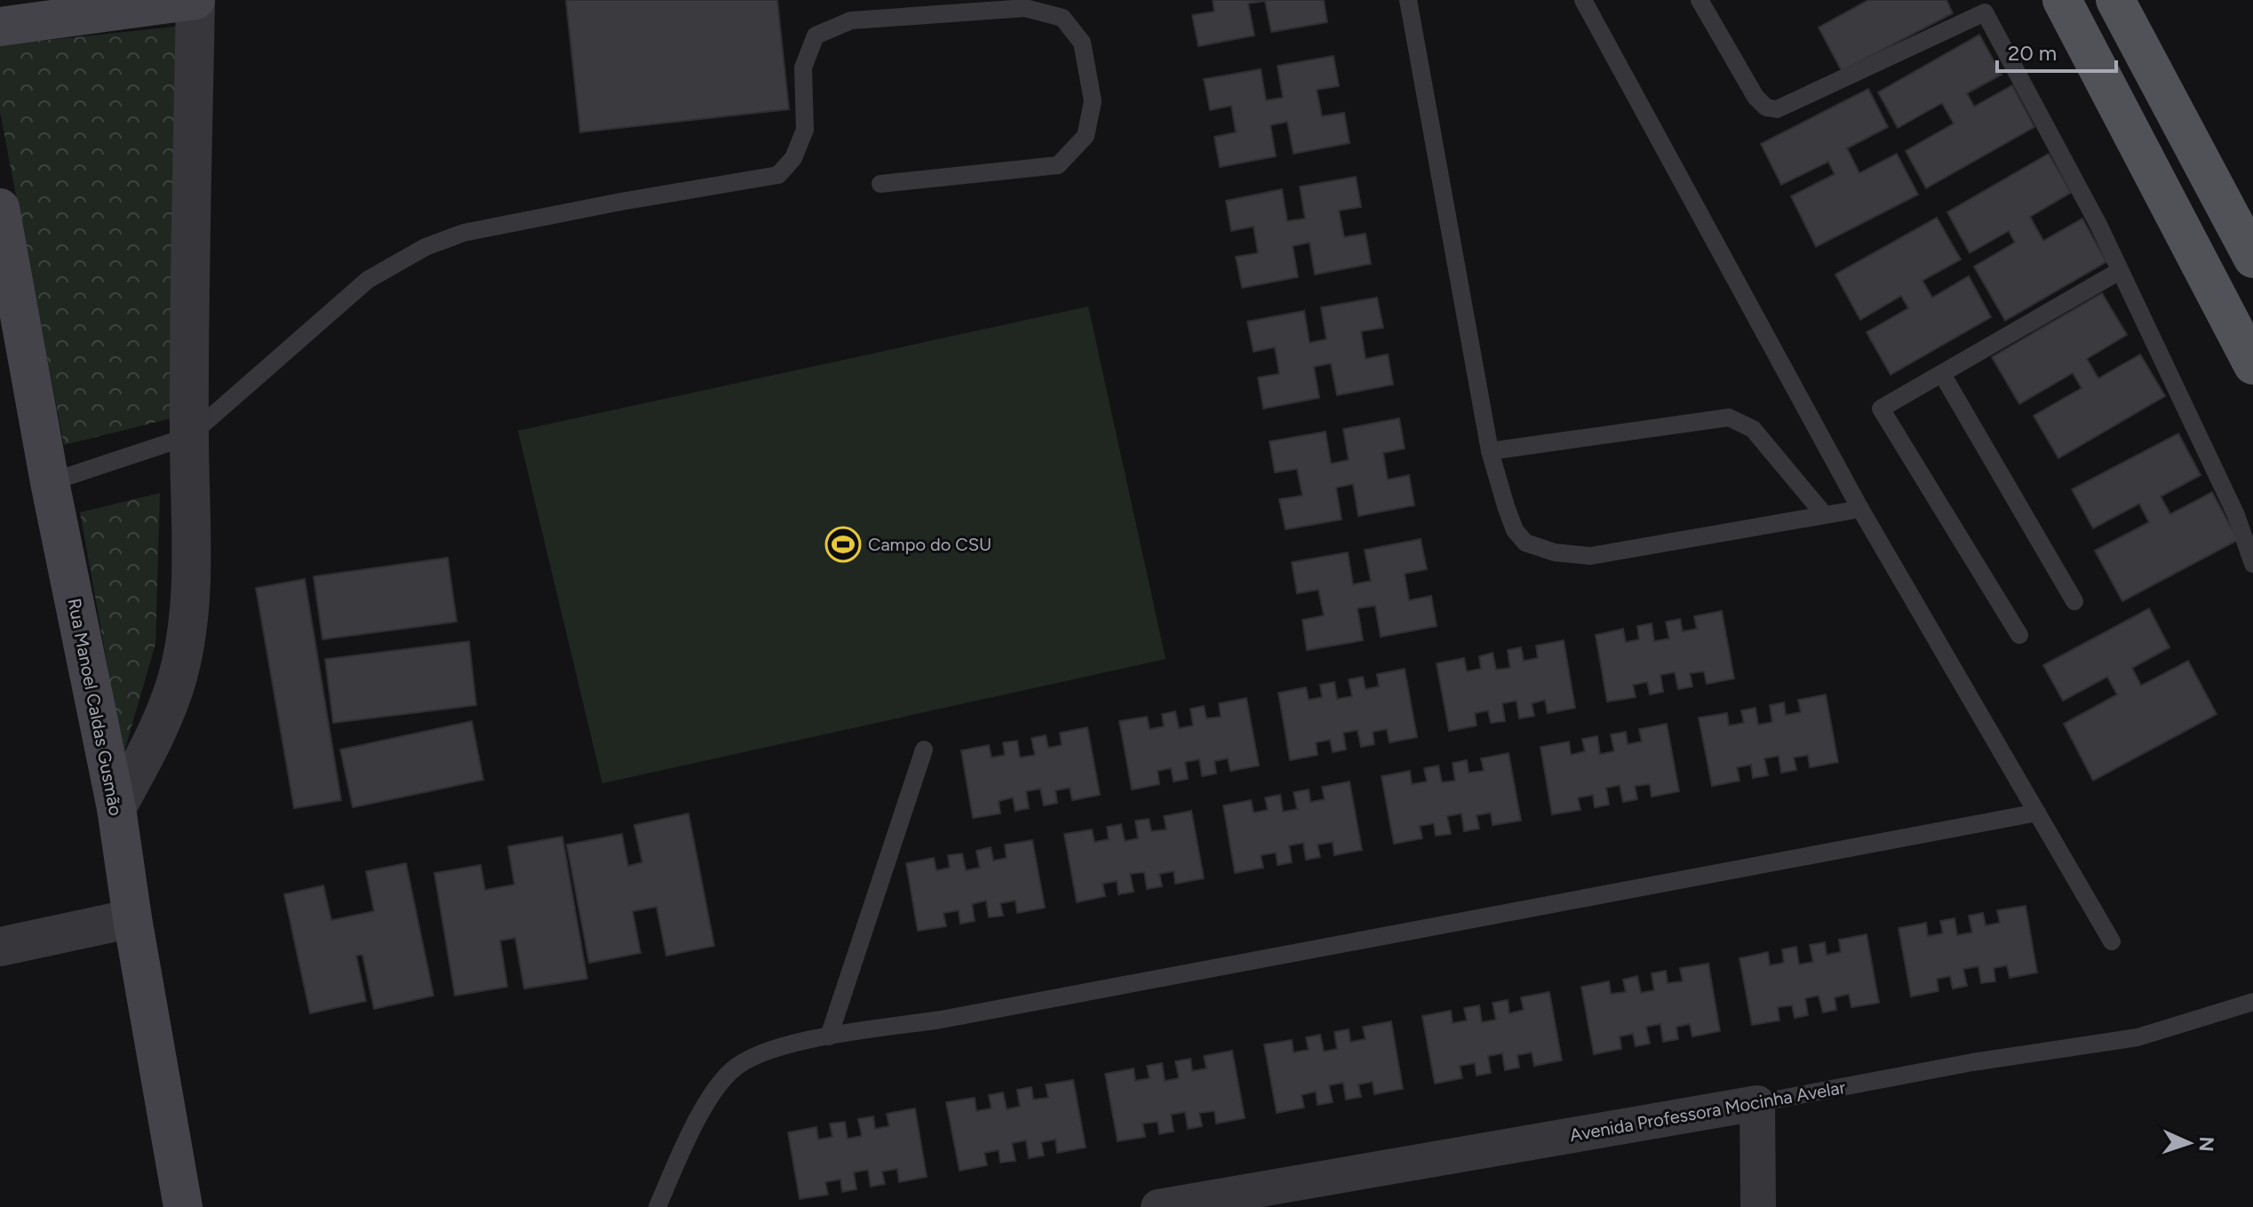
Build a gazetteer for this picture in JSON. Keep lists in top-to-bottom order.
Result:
{
  "streets": {
    "main road": ["Rua Manoel Caldas Gusmão"],
    "street": ["Avenida Professora Mocinha Avelar"]
  },
  "places": {
    "sports": ["Campo do CSU"]
  },
  "scale_bar": "20 m",
  "north": "right"
}
